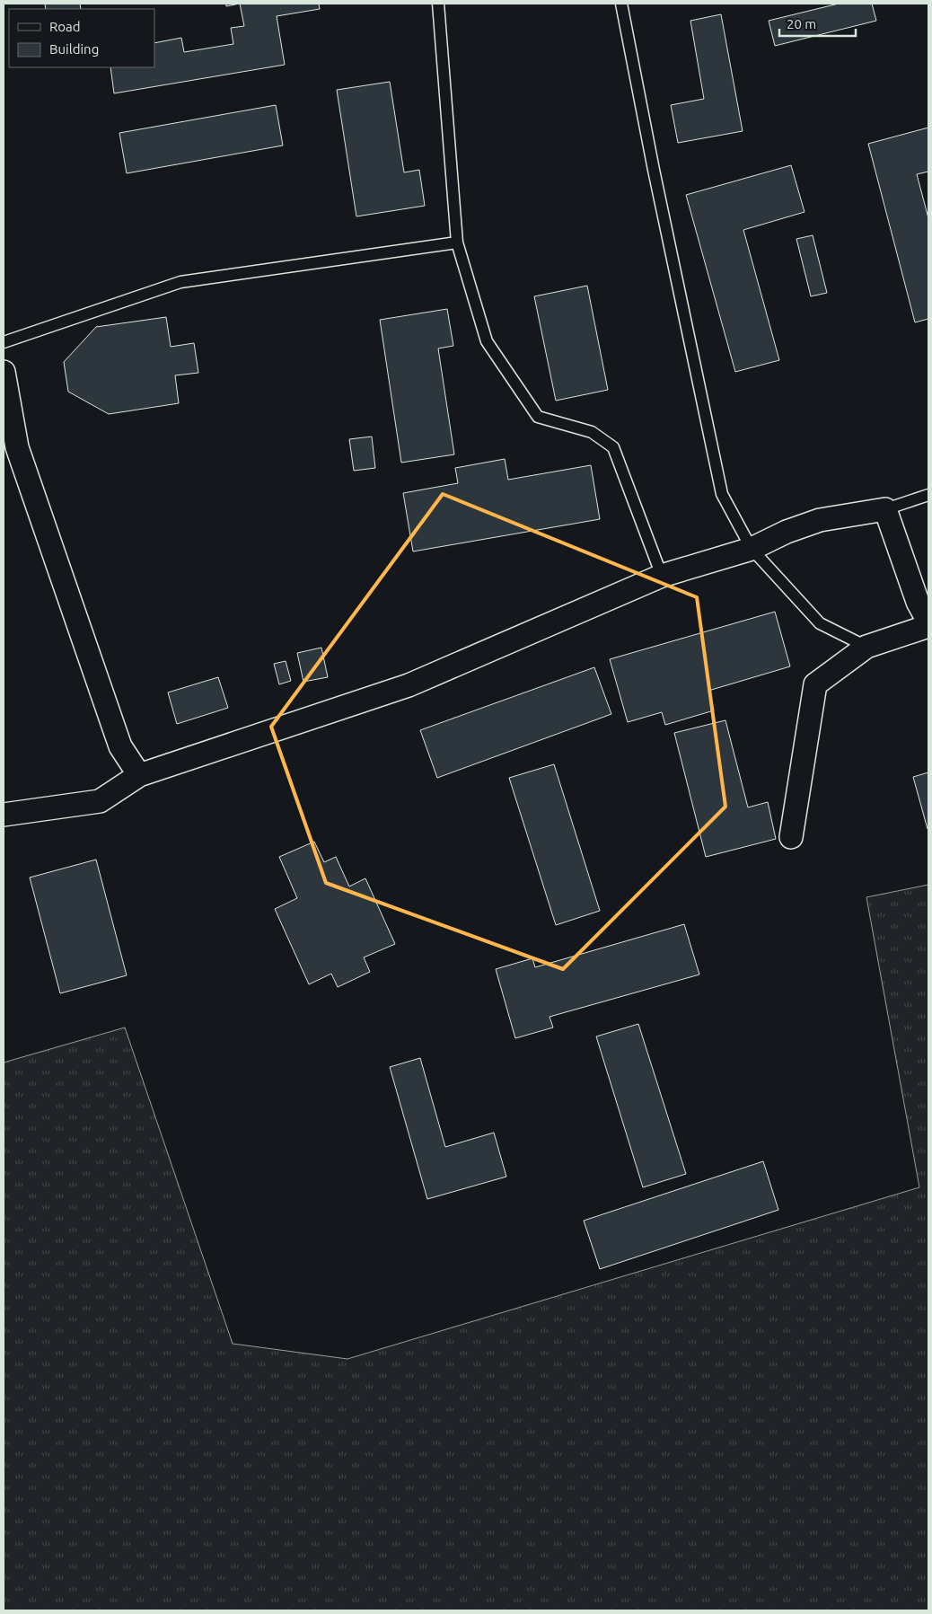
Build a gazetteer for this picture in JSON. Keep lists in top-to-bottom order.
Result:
{
  "legend": ["Road", "Building"],
  "scale_bar": "20 m"
}
